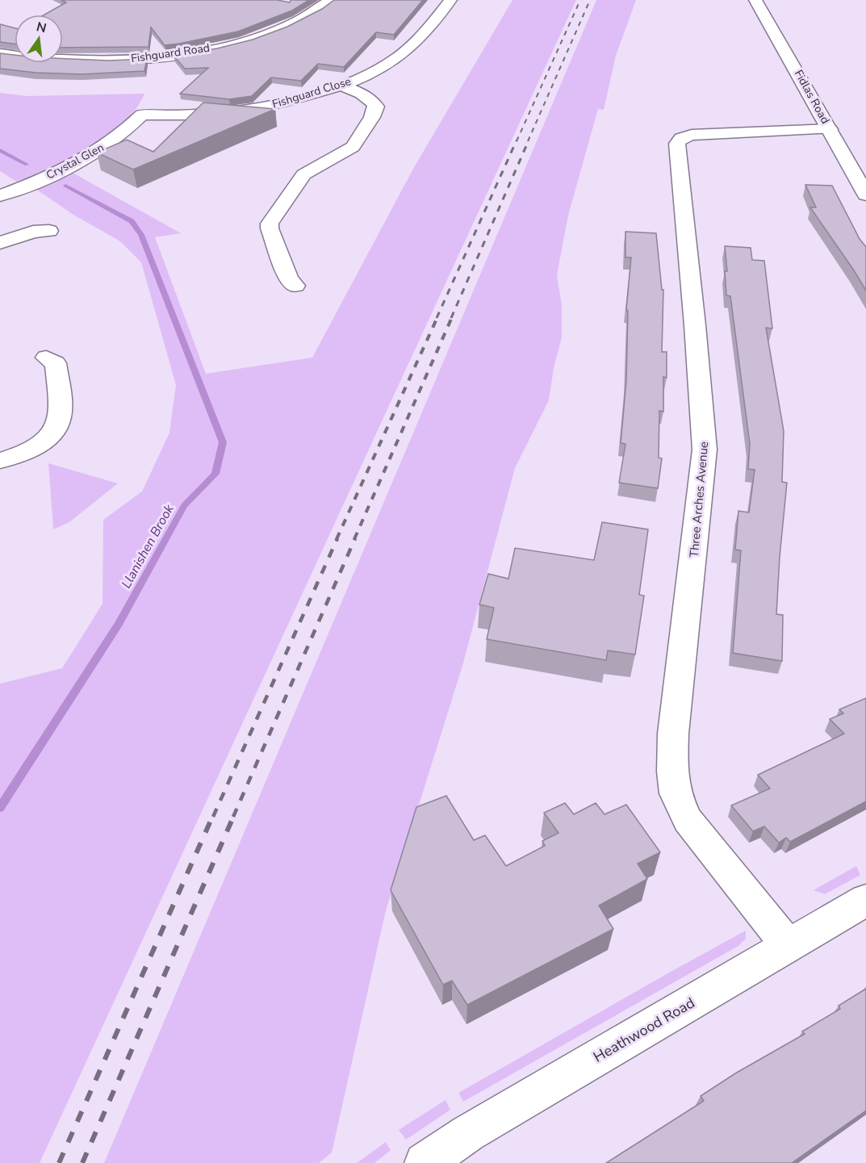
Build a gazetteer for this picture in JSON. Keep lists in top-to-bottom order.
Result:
{
  "streets": {
    "street": [
      "Fishguard Road",
      "Fishguard Close",
      "Fidlas Road",
      "Crystal Glen",
      "Three Arches Avenue",
      "Heathwood Road"
    ]
  },
  "crossings": [
    ["Fishguard Close", "Crystal Glen"],
    ["Fidlas Road", "Three Arches Avenue"],
    ["Three Arches Avenue", "Heathwood Road"]
  ],
  "water": ["Llanishen Brook"],
  "north": "top"
}
